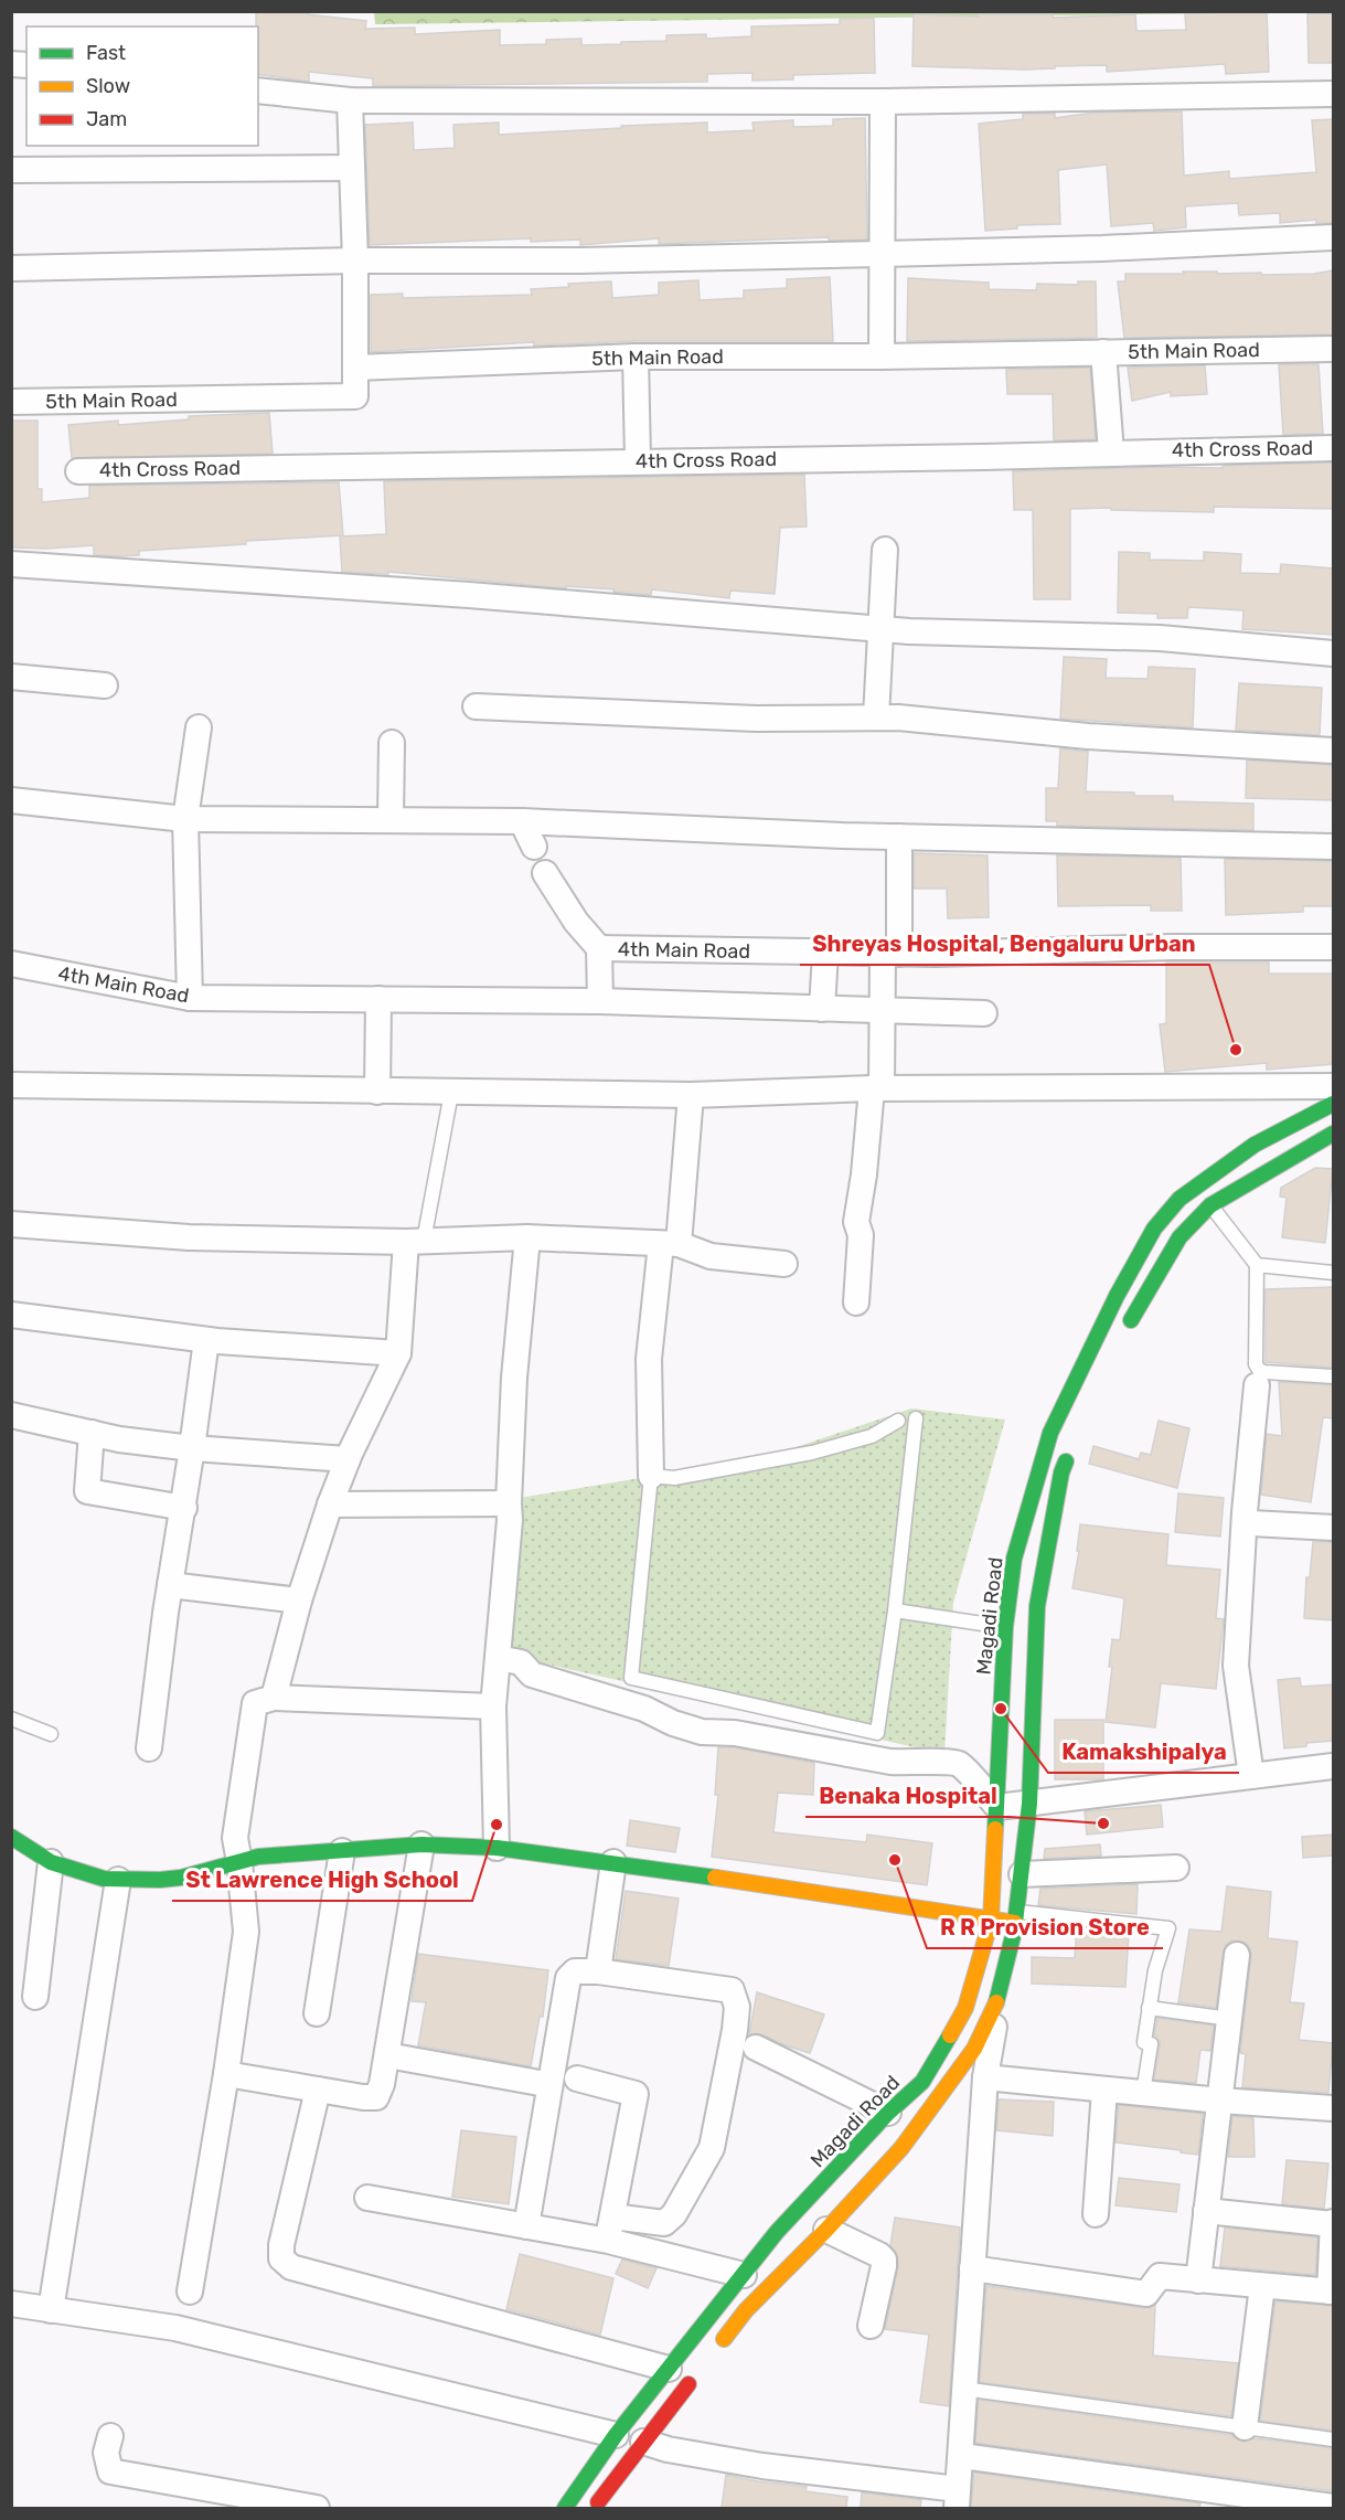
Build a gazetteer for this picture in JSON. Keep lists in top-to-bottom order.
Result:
{
  "streets": {
    "main road": ["Magadi Road"],
    "street": ["5th Main Road", "4th Cross Road", "4th Main Road"]
  },
  "places": [
    "Shreyas Hospital, Bengaluru Urban",
    "Kamakshipalya",
    "Benaka Hospital",
    "St Lawrence High School",
    "R R Provision Store"
  ],
  "legend": ["Fast", "Slow", "Jam"]
}
